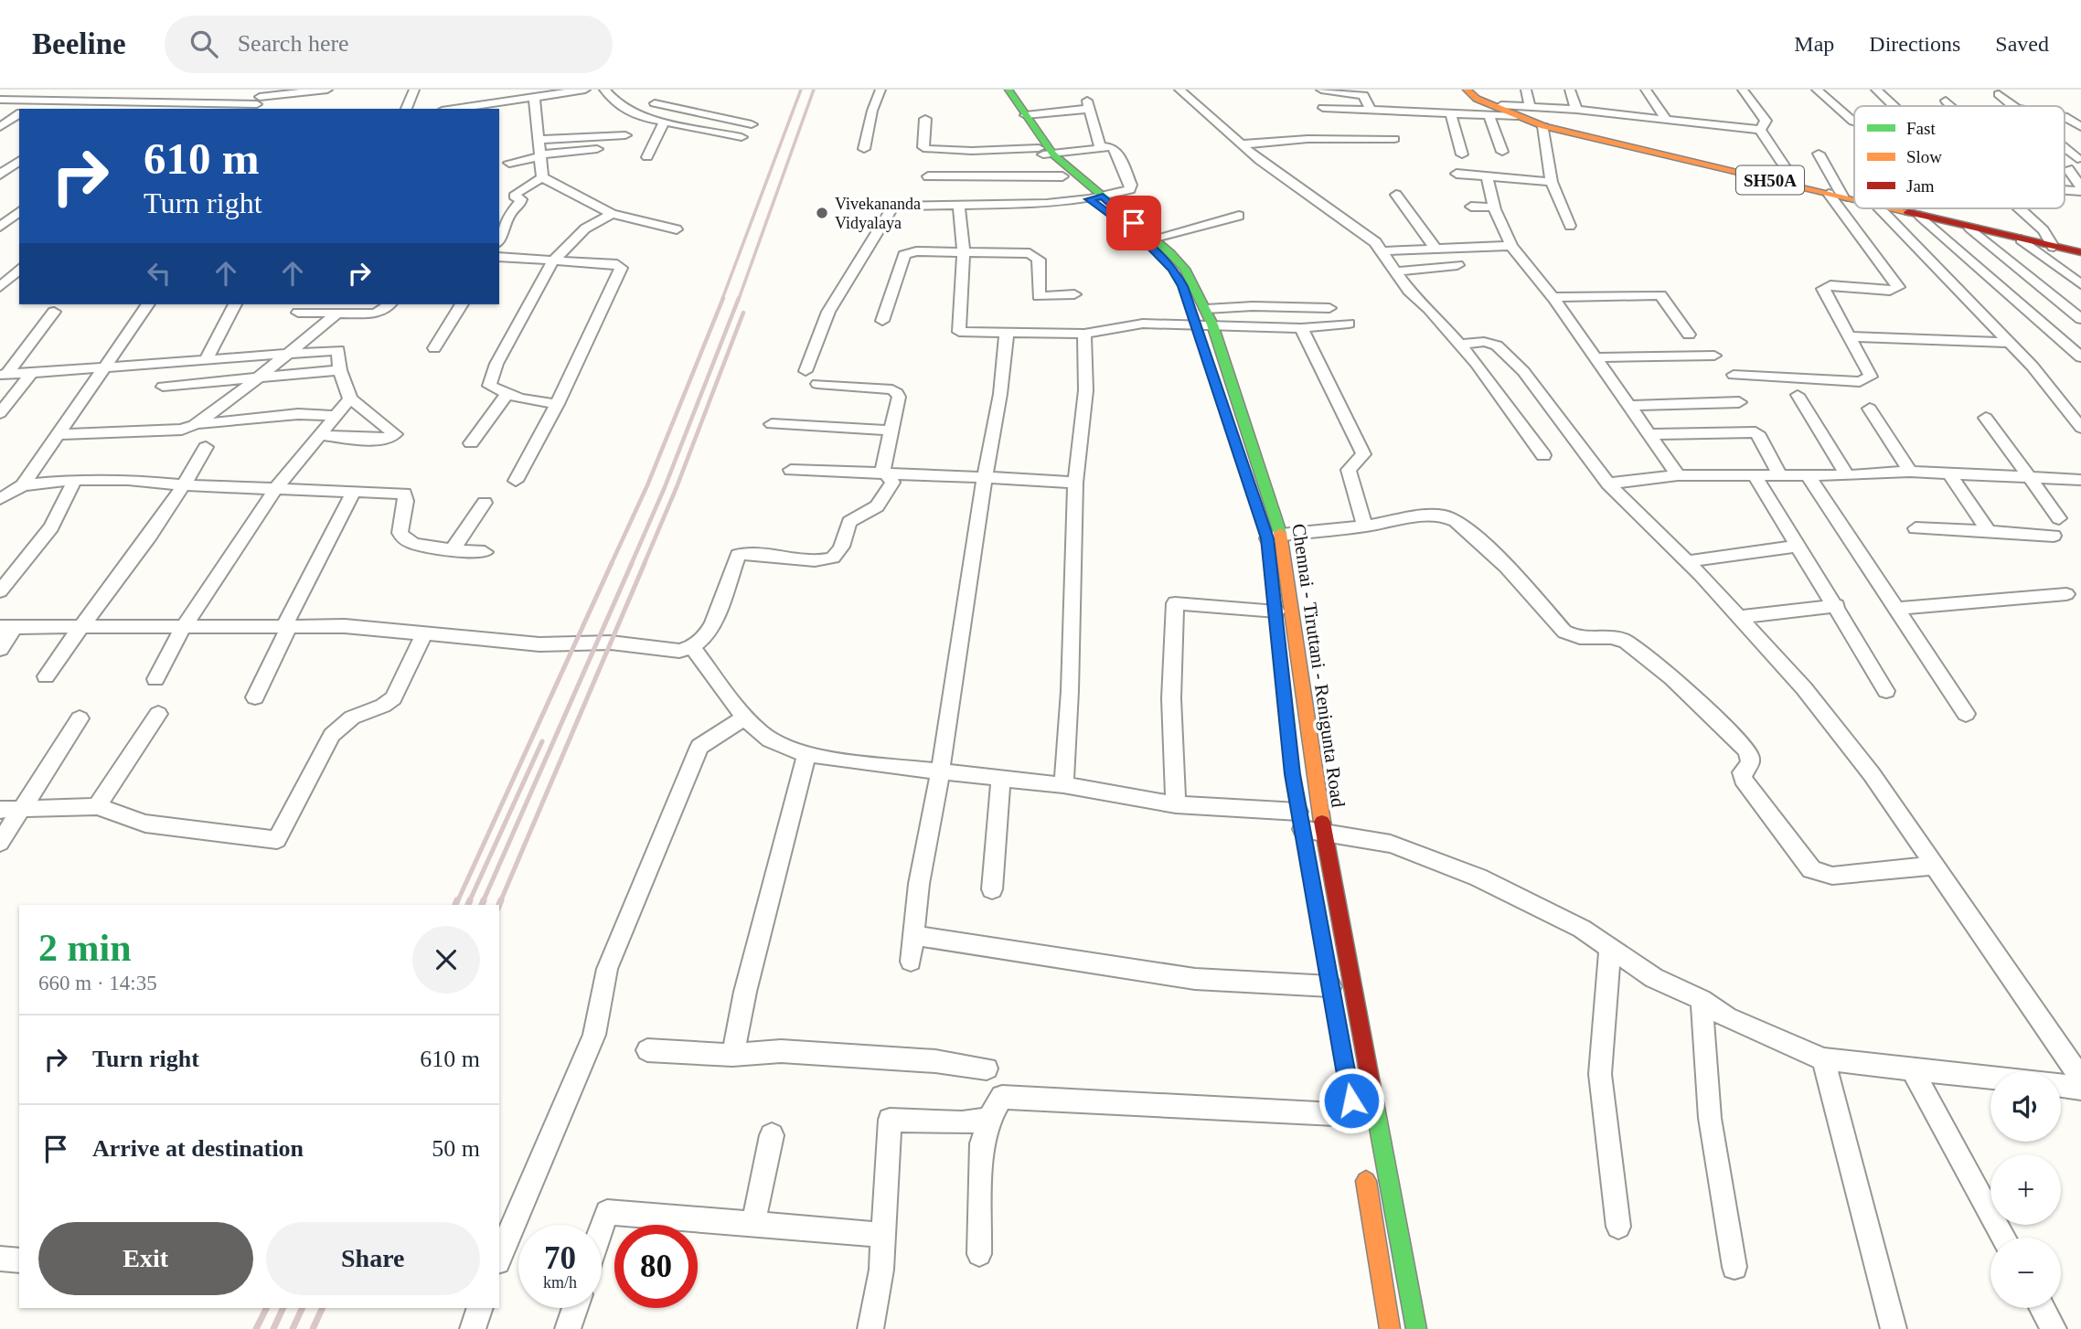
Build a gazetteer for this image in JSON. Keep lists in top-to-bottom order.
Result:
{
  "streets": {
    "main road": ["SH50A", "Chennai - Tiruttani - Renigunta Road"]
  },
  "places": ["Vivekananda Vidyalaya"],
  "legend": ["Fast", "Slow", "Jam"],
  "page": {
    "header": "Beeline",
    "search": "Search here",
    "nav": ["Map", "Directions", "Saved"],
    "turn": ["610 m", "Turn right"],
    "heading": ["2 min", "660 m · 14:35"],
    "list": [
      {
        "name": "Turn right",
        "value": "610 m"
      },
      {
        "name": "Arrive at destination",
        "value": "50 m"
      }
    ],
    "map_buttons": ["+", "−"],
    "buttons": ["Exit", "Share"],
    "speed": "70 km/h",
    "limit": "80"
  }
}
